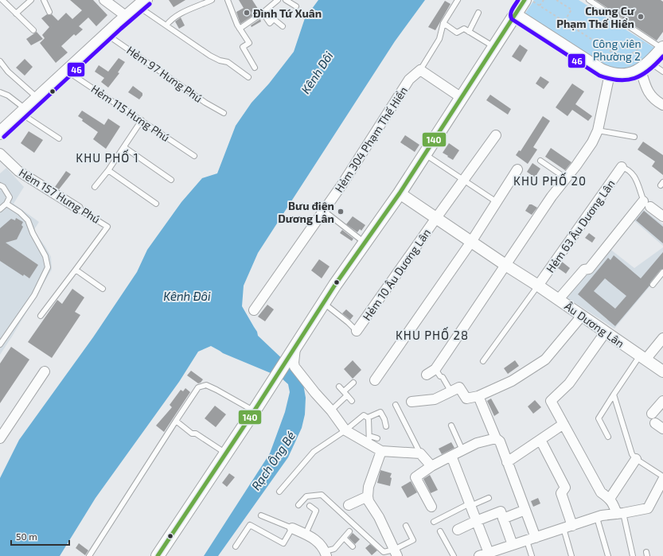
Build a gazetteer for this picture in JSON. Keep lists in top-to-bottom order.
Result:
{
  "streets": {
    "street": [
      "Hẻm 304 Phạm Thế Hiển",
      "Hẻm 157 Hưng Phú",
      "Hẻm 63 Âu Dương Lân",
      "Hẻm 10 Âu Dương Lân",
      "Âu Dương Lân"
    ],
    "lane": ["Hẻm 97 Hưng Phú", "Hẻm 115 Hưng Phú"]
  },
  "crossings": [
    ["Hẻm 63 Âu Dương Lân", "Âu Dương Lân"],
    ["Hẻm 10 Âu Dương Lân", "Âu Dương Lân"]
  ],
  "districts": ["KHU PHỐ 1", "KHU PHỐ 20", "KHU PHỐ 28"],
  "water": ["Kênh Đôi", "Rạch Ông Bé"],
  "parks": ["Công viên Phường 2"],
  "places": ["Đình Tứ Xuân", "Chung Cư Phạm Thế Hiển", "Bưu điện Dương Lân"],
  "lines": ["transit line 140", "transit line 46"],
  "scale_bar": "50 m"
}
